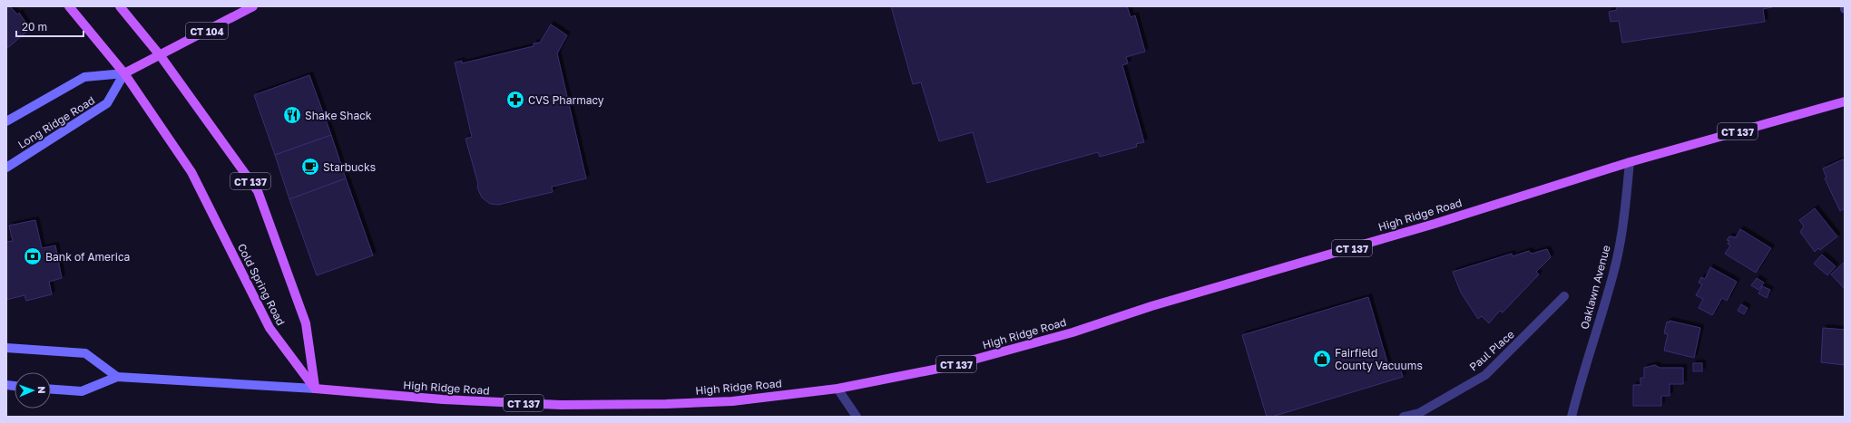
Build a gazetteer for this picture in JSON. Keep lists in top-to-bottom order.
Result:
{
  "streets": {
    "main road": [
      "CT 104",
      "Long Ridge Road",
      "CT 137",
      "High Ridge Road",
      "Cold Spring Road"
    ],
    "street": ["Oaklawn Avenue", "Paul Place"]
  },
  "crossings": [
    ["CT 104", "Long Ridge Road"],
    ["CT 104", "CT 137"],
    ["CT 104", "Cold Spring Road"],
    ["Long Ridge Road", "Cold Spring Road"],
    ["CT 137", "High Ridge Road"],
    ["CT 137", "Cold Spring Road"],
    ["High Ridge Road", "Cold Spring Road"],
    ["High Ridge Road", "Oaklawn Avenue"]
  ],
  "places": {
    "pharmacy": ["CVS Pharmacy"],
    "restaurant": ["Shake Shack"],
    "cafe": ["Starbucks"],
    "bank": ["Bank of America"],
    "shop": ["Fairfield County Vacuums"]
  },
  "scale_bar": "20 m",
  "north": "right"
}
